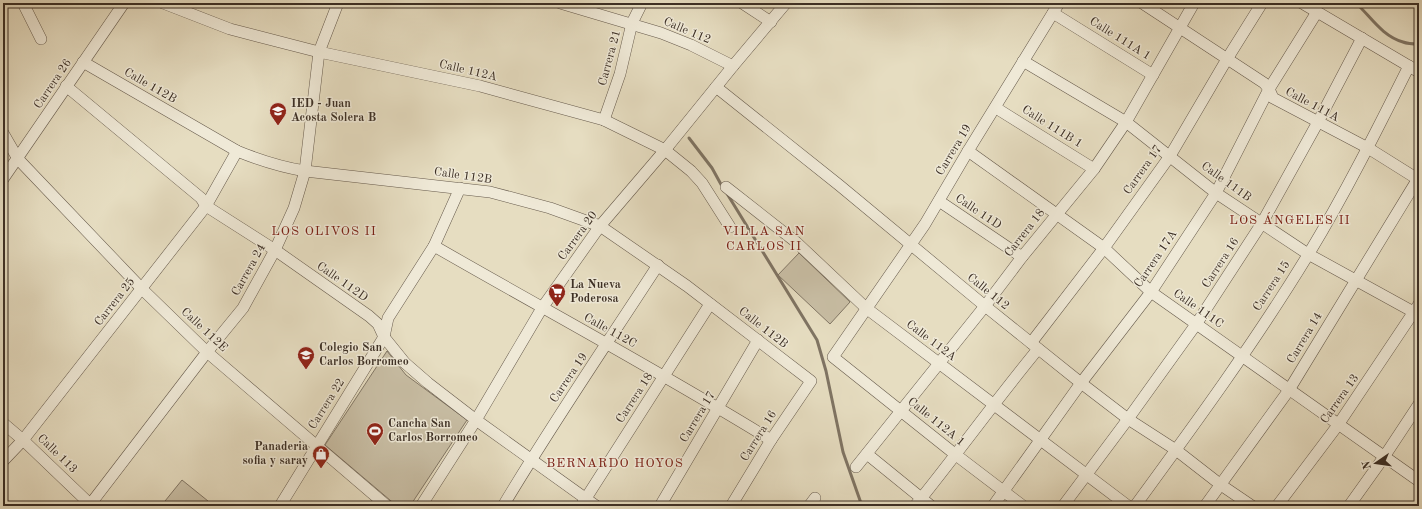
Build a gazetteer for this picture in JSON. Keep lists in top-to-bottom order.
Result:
{
  "streets": {
    "street": [
      "Calle 112",
      "Calle 111A 1",
      "Carrera 21",
      "Calle 112A",
      "Carrera 26",
      "Calle 112B",
      "Calle 111A",
      "Calle 111B 1",
      "Carrera 19",
      "Carrera 17",
      "Calle 111B",
      "Calle 11D",
      "Carrera 18",
      "Carrera 20",
      "Carrera 17A",
      "Carrera 16",
      "Carrera 24",
      "Calle 112D",
      "Carrera 15",
      "Carrera 25",
      "Calle 111C",
      "Calle 112E",
      "Calle 112C",
      "Carrera 14",
      "Carrera 13",
      "Carrera 22",
      "Calle 112A 1",
      "Calle 113"
    ]
  },
  "crossings": [
    ["Calle 112", "Carrera 21"],
    ["Calle 112", "Carrera 19"],
    ["Calle 112", "Carrera 17"],
    ["Calle 112", "Carrera 18"],
    ["Calle 112", "Carrera 20"],
    ["Calle 112", "Carrera 17A"],
    ["Calle 112", "Carrera 16"],
    ["Calle 112", "Carrera 15"],
    ["Calle 112", "Carrera 14"],
    ["Calle 111A 1", "Carrera 19"],
    ["Calle 111A 1", "Carrera 18"],
    ["Carrera 21", "Calle 112A"],
    ["Calle 112A", "Carrera 19"],
    ["Calle 112A", "Carrera 17"],
    ["Calle 112A", "Carrera 18"],
    ["Calle 112A", "Carrera 20"],
    ["Calle 112A", "Carrera 17A"],
    ["Calle 112A", "Carrera 16"],
    ["Calle 112A", "Carrera 24"],
    ["Calle 112A", "Calle 112A 1"],
    ["Carrera 26", "Calle 112B"],
    ["Carrera 26", "Calle 112D"],
    ["Carrera 26", "Calle 112E"],
    ["Calle 112B", "Carrera 19"],
    ["Calle 112B", "Carrera 17"],
    ["Calle 112B", "Carrera 18"],
    ["Calle 112B", "Carrera 20"],
    ["Calle 112B", "Carrera 16"],
    ["Calle 112B", "Carrera 24"],
    ["Calle 112B", "Carrera 25"],
    ["Calle 112B", "Carrera 22"],
    ["Calle 111A", "Carrera 17"],
    ["Calle 111A", "Carrera 18"],
    ["Calle 111A", "Carrera 17A"],
    ["Calle 111A", "Carrera 16"],
    ["Calle 111A", "Carrera 15"],
    ["Calle 111A", "Carrera 14"],
    ["Calle 111B 1", "Carrera 19"],
    ["Calle 111B 1", "Carrera 18"],
    ["Carrera 19", "Calle 111B"],
    ["Carrera 19", "Calle 11D"],
    ["Carrera 19", "Calle 112D"],
    ["Carrera 19", "Calle 111C"],
    ["Carrera 19", "Calle 112C"],
    ["Carrera 19", "Calle 112A 1"],
    ["Carrera 17", "Calle 111B"],
    ["Carrera 17", "Calle 111C"],
    ["Carrera 17", "Calle 112C"],
    ["Carrera 17", "Calle 112A 1"],
    ["Calle 111B", "Carrera 18"],
    ["Calle 111B", "Carrera 17A"],
    ["Calle 111B", "Carrera 16"],
    ["Calle 111B", "Carrera 15"],
    ["Calle 111B", "Carrera 14"],
    ["Calle 111B", "Carrera 13"],
    ["Calle 11D", "Carrera 18"],
    ["Carrera 18", "Calle 112D"],
    ["Carrera 18", "Calle 111C"],
    ["Carrera 18", "Calle 112C"],
    ["Carrera 18", "Calle 112A 1"],
    ["Carrera 20", "Calle 112D"],
    ["Carrera 20", "Calle 112C"],
    ["Carrera 17A", "Calle 111C"],
    ["Carrera 17A", "Calle 112A 1"],
    ["Carrera 16", "Calle 111C"],
    ["Carrera 16", "Calle 112C"],
    ["Carrera 24", "Calle 112D"],
    ["Carrera 24", "Calle 112E"],
    ["Carrera 24", "Calle 113"],
    ["Calle 112D", "Carrera 25"],
    ["Calle 112D", "Carrera 22"],
    ["Carrera 15", "Calle 111C"],
    ["Carrera 25", "Calle 112E"],
    ["Carrera 25", "Calle 113"],
    ["Calle 111C", "Carrera 14"],
    ["Calle 111C", "Carrera 13"],
    ["Calle 112E", "Carrera 22"],
    ["Calle 112C", "Carrera 22"]
  ],
  "districts": [
    "LOS ÁNGELES II",
    "LOS OLIVOS II",
    "VILLA SAN CARLOS II",
    "BERNARDO HOYOS"
  ],
  "places": {
    "school or university": ["IED - Juan Acosta Solera B", "Colegio San Carlos Borromeo"],
    "supermarket": ["La Nueva Poderosa"],
    "sports": ["Cancha San Carlos Borromeo"],
    "shop": ["Panaderia sofia y saray"]
  },
  "north": "left"
}
